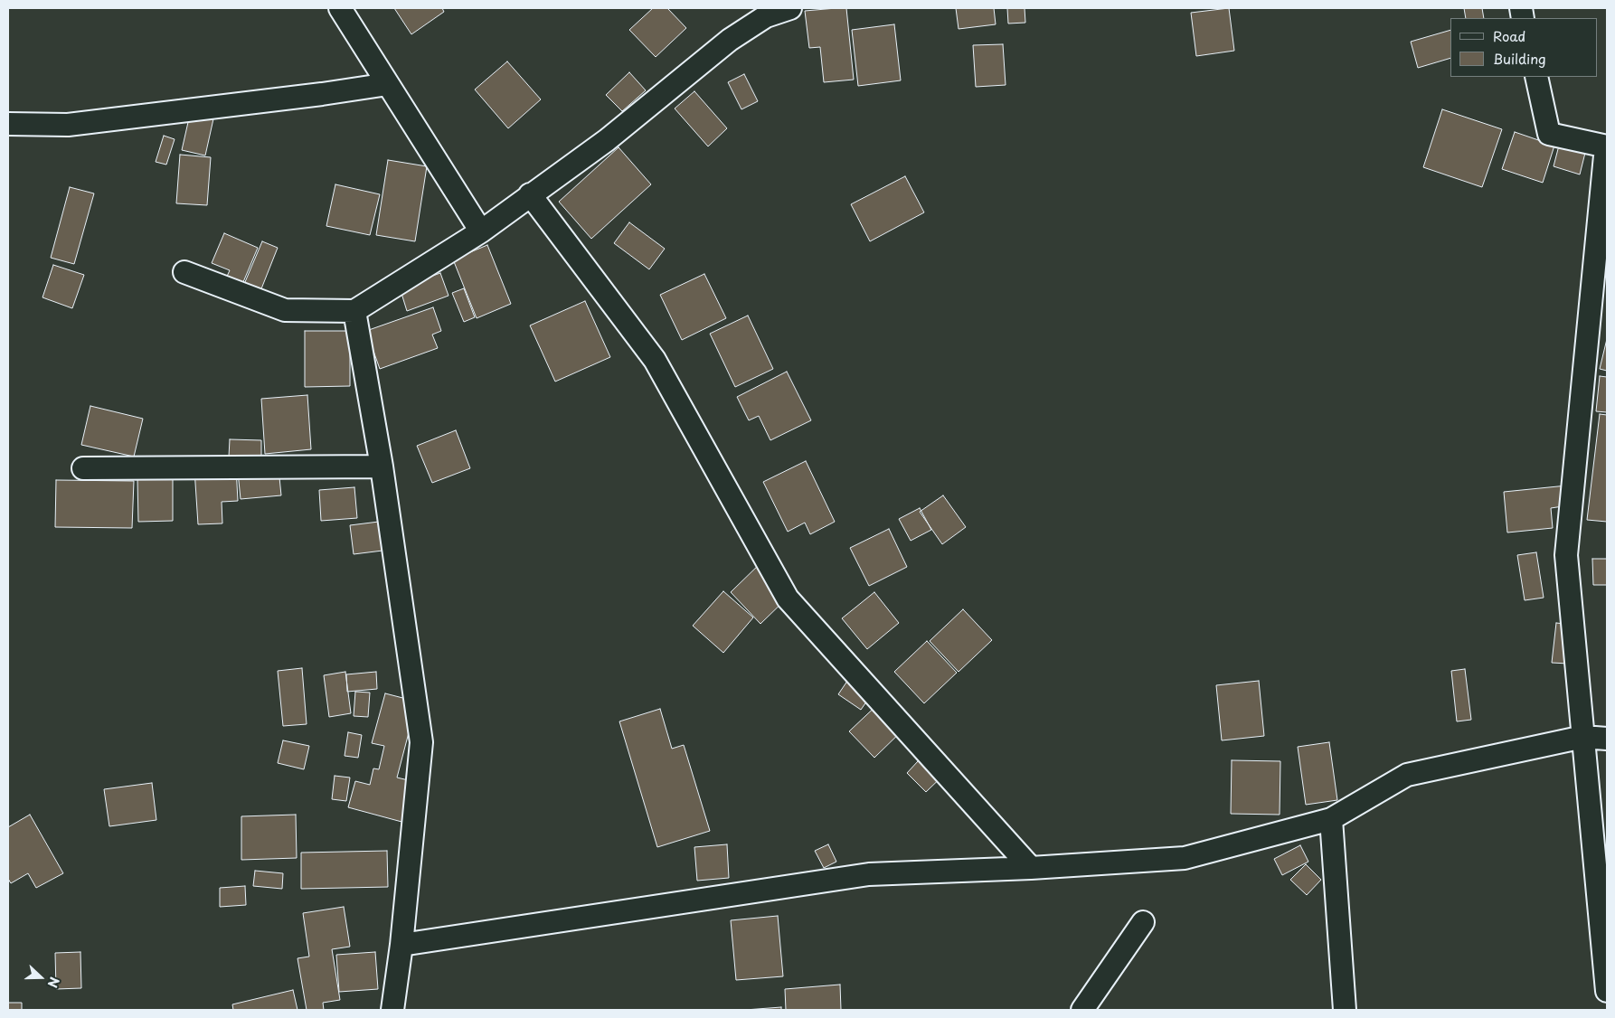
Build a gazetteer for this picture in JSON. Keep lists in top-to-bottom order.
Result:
{
  "legend": ["Road", "Building"],
  "north": "right"
}
